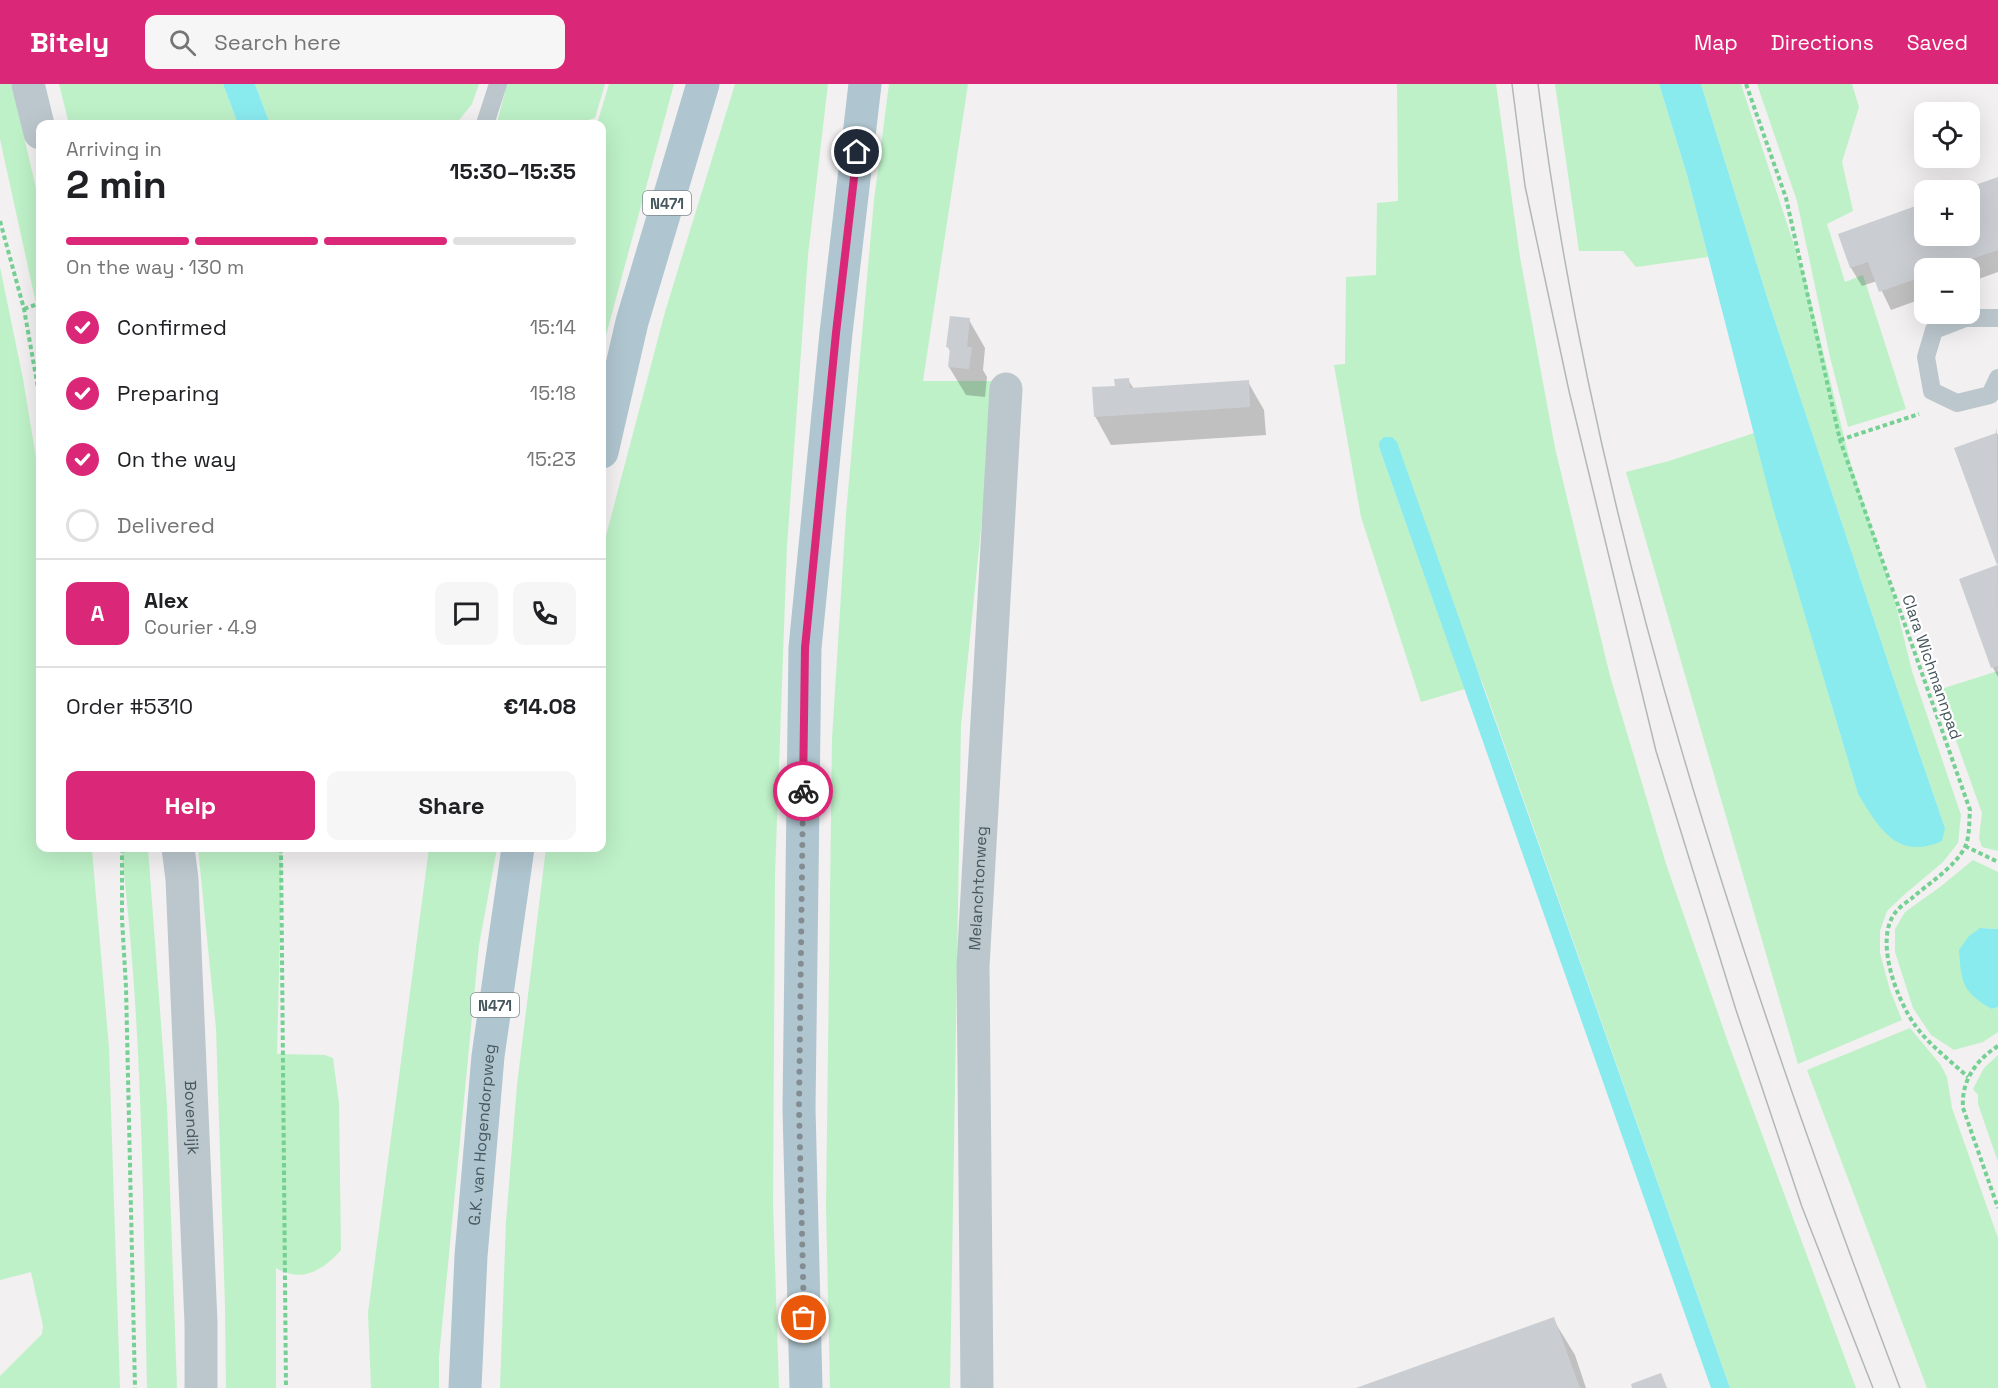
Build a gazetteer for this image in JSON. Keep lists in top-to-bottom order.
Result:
{
  "streets": {
    "main road": ["N471", "G.K. van Hogendorpweg"],
    "street": ["Melanchtonweg", "Bovendijk"],
    "path": ["Clara Wichmannpad"]
  },
  "page": {
    "header": "Bitely",
    "search": "Search here",
    "nav": ["Map", "Directions", "Saved"],
    "map_buttons": ["+", "−"],
    "heading": ["2 min", "Arriving in", "15:30–15:35"],
    "panel": [
      "Alex",
      "Courier · 4.9",
      "Order #5310",
      "€14.08"
    ],
    "bar": "On the way · 130 m",
    "list": [
      ["Confirmed", "15:14"],
      ["Preparing", "15:18"],
      ["On the way", "15:23"],
      "Delivered"
    ],
    "round": "A",
    "buttons": ["Help", "Share"]
  }
}
